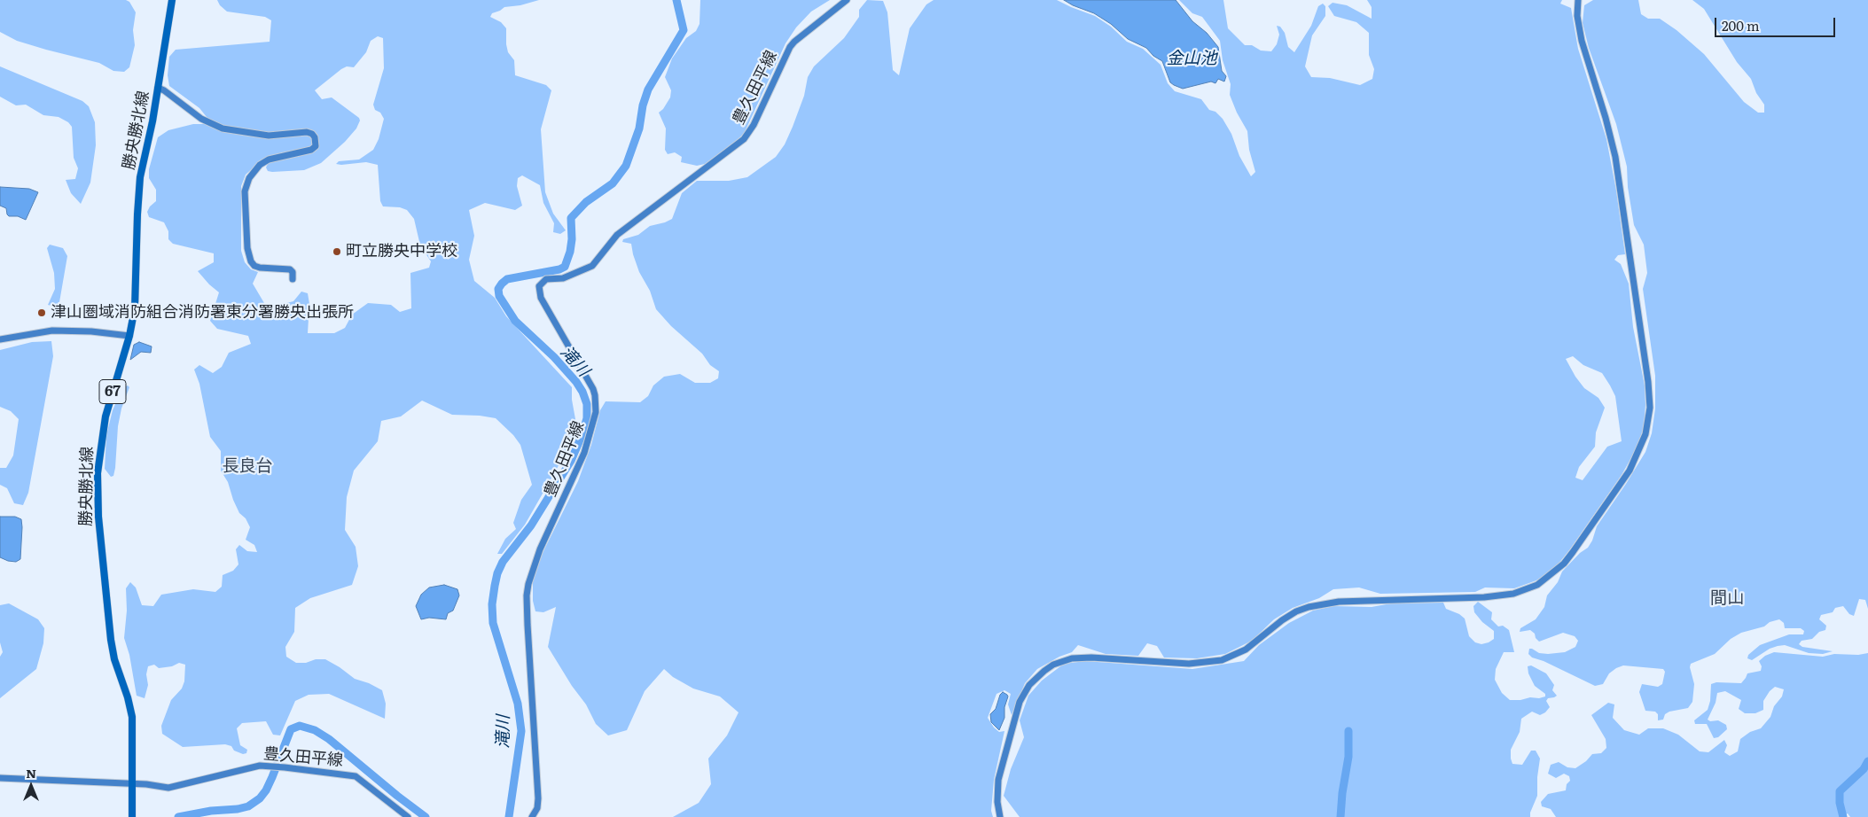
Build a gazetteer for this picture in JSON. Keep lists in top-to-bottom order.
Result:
{
  "streets": {
    "main road": ["勝央勝北線", "67"],
    "street": ["豊久田平線"]
  },
  "crossings": [
    ["豊久田平線", "勝央勝北線"]
  ],
  "districts": ["長良台", "間山"],
  "water": ["金山池", "滝川"],
  "places": ["町立勝央中学校", "津山圏域消防組合消防署東分署勝央出張所"],
  "scale_bar": "200 m",
  "north": "top"
}
